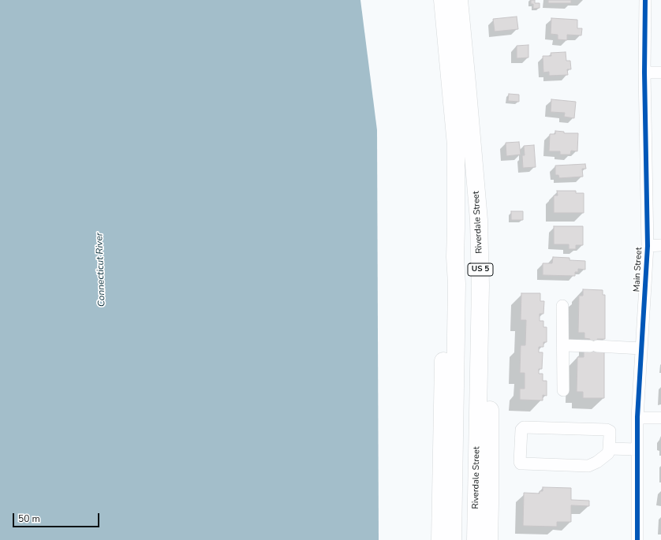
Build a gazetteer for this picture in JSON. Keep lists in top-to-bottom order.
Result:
{
  "streets": {
    "highway": ["Riverdale Street", "US 5"],
    "street": ["Main Street"]
  },
  "water": ["Connecticut River"],
  "scale_bar": "50 m"
}
